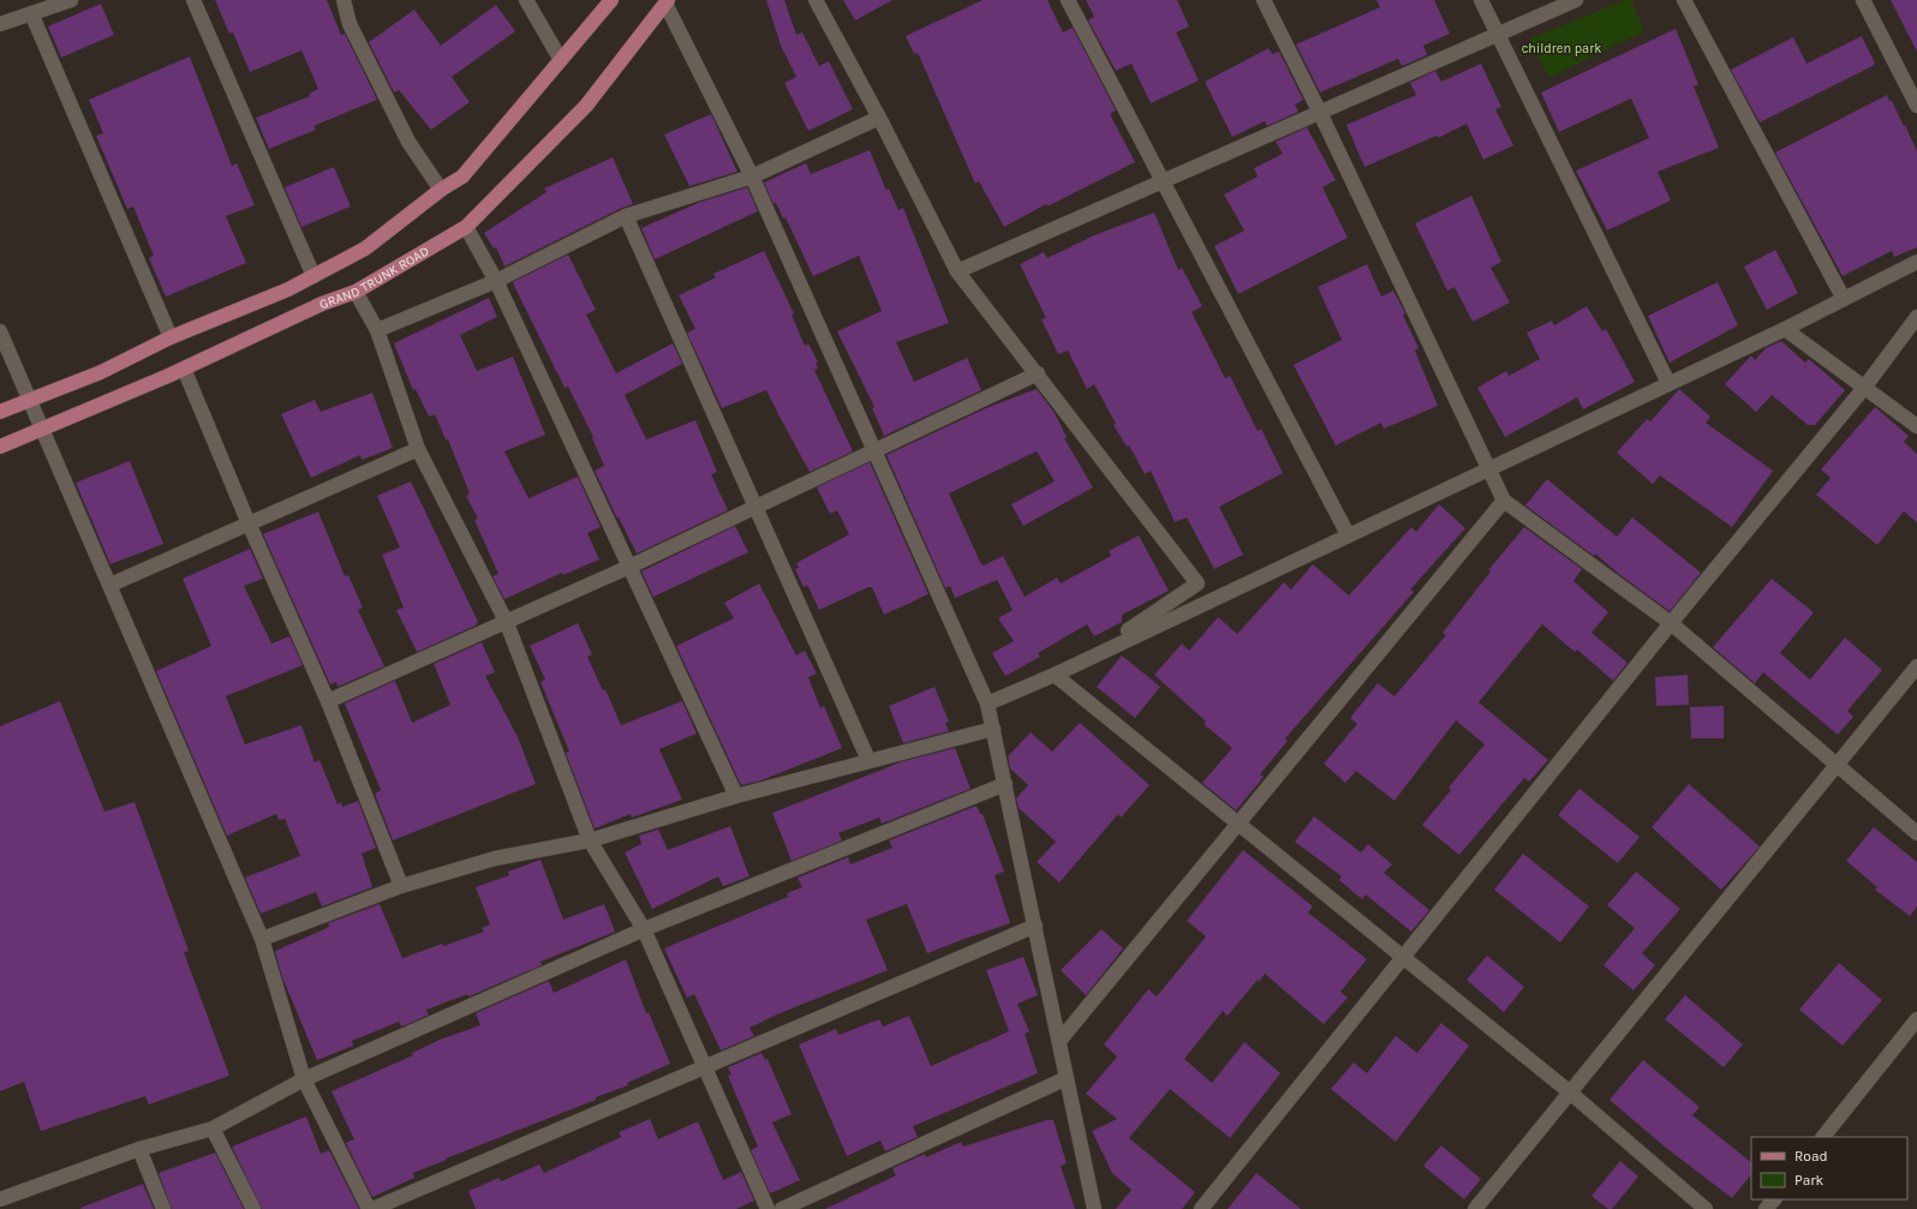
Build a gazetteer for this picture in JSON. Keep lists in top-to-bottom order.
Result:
{
  "streets": {
    "main road": ["GRAND TRUNK ROAD"]
  },
  "parks": ["children park"],
  "legend": ["Road", "Park"]
}
